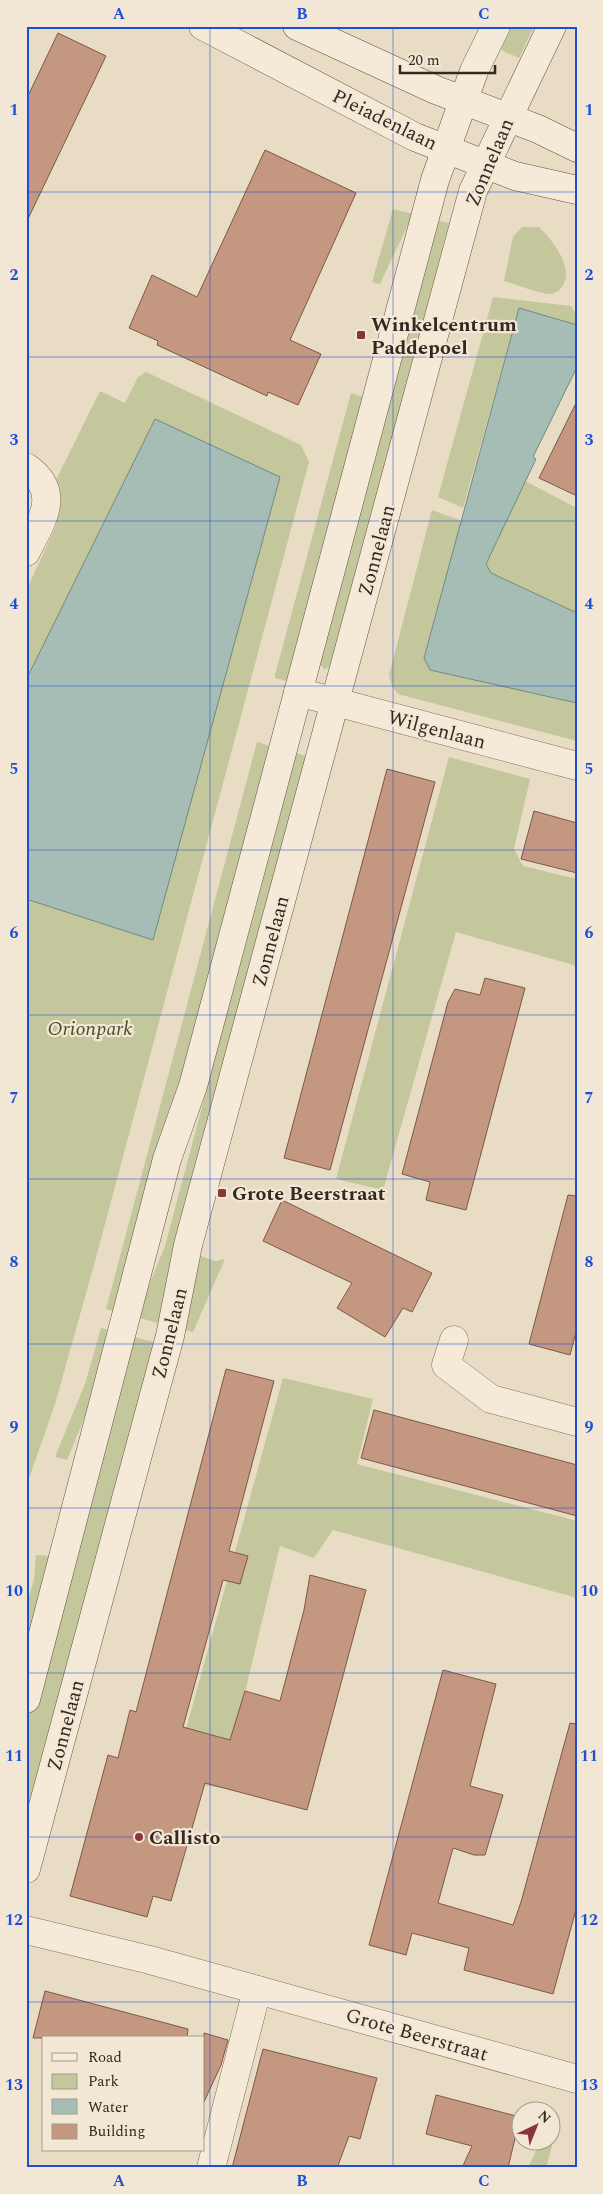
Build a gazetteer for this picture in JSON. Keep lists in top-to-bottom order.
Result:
{
  "streets": {
    "street": [
      "Pleiadenlaan",
      "Zonnelaan",
      "Wilgenlaan",
      "Grote Beerstraat"
    ]
  },
  "crossings": [
    ["Pleiadenlaan", "Zonnelaan"],
    ["Zonnelaan", "Wilgenlaan"]
  ],
  "parks": ["Orionpark"],
  "places": {
    "transit": ["Winkelcentrum Paddepoel", "Grote Beerstraat"],
    "other": ["Callisto"]
  },
  "legend": [
    "Road",
    "Park",
    "Water",
    "Building"
  ],
  "scale_bar": "20 m",
  "north": "top right",
  "grid": {
    "columns": ["A", "B", "C"],
    "rows": [
      "1",
      "2",
      "3",
      "4",
      "5",
      "6",
      "7",
      "8",
      "9",
      "10",
      "11",
      "12",
      "13"
    ]
  }
}
